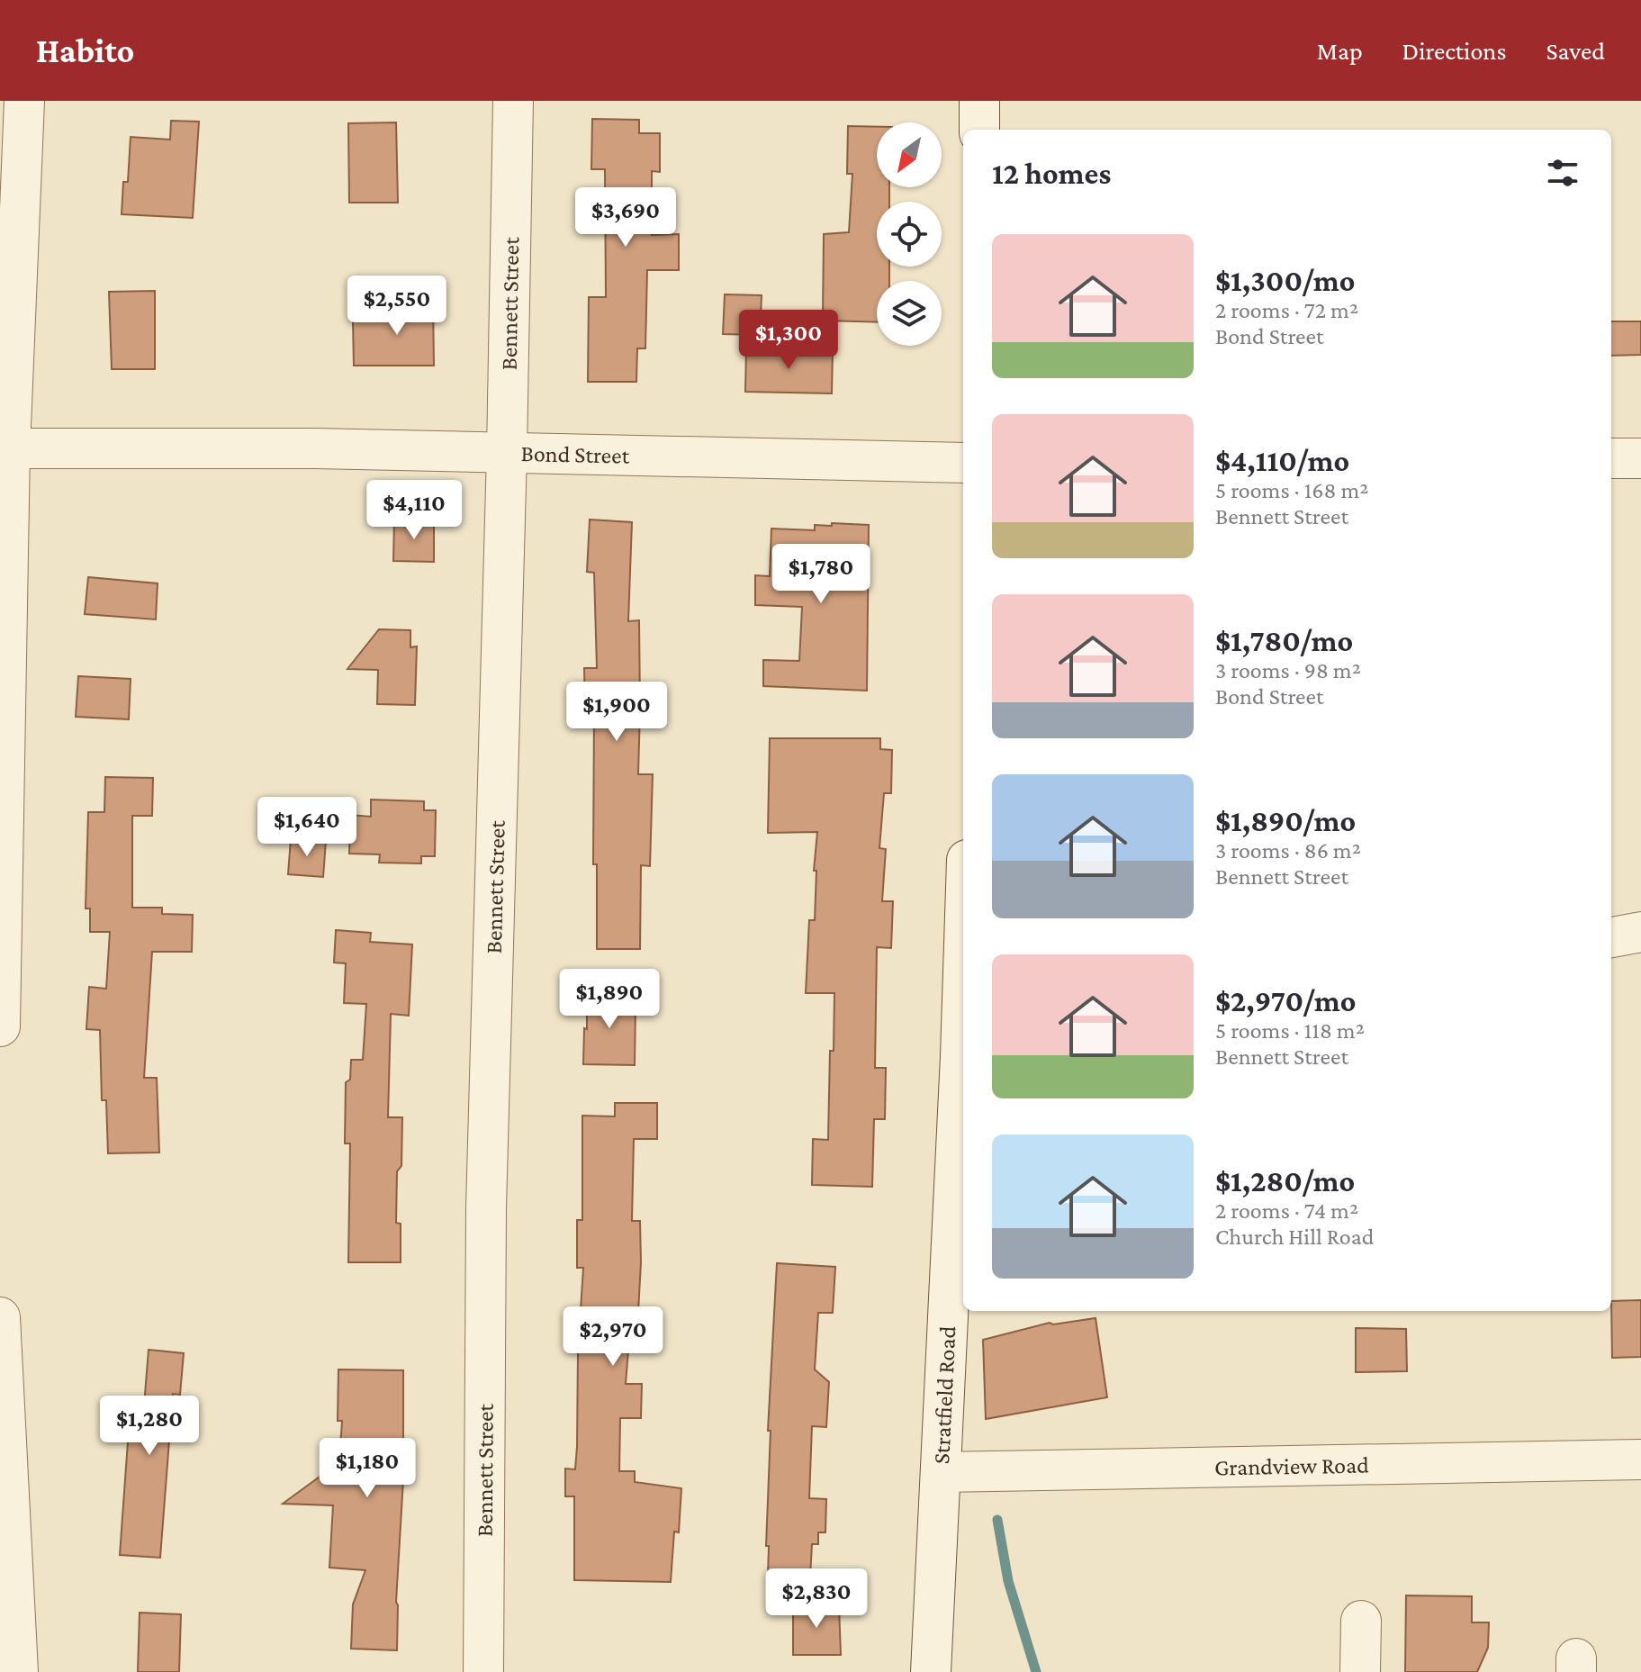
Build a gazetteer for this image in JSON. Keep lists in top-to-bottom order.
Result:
{
  "streets": {
    "street": [
      "Bennett Street",
      "Bond Street",
      "Stratfield Road",
      "Grandview Road"
    ]
  },
  "crossings": [
    ["Bennett Street", "Bond Street"],
    ["Stratfield Road", "Grandview Road"]
  ],
  "north": "bottom left",
  "page": {
    "header": "Habito",
    "nav": ["Map", "Directions", "Saved"],
    "heading": "12 homes",
    "price": [
      "$3,690",
      "$2,550",
      "$1,300",
      "$4,110",
      "$1,780",
      "$1,900",
      "$1,640",
      "$1,890",
      "$2,970",
      "$1,280",
      "$1,180",
      "$2,830"
    ],
    "list": [
      {
        "name": "$1,300/mo",
        "note": "2 rooms · 72 m² · Bond Street"
      },
      {
        "name": "$4,110/mo",
        "note": "5 rooms · 168 m² · Bennett Street"
      },
      {
        "name": "$1,780/mo",
        "note": "3 rooms · 98 m² · Bond Street"
      },
      {
        "name": "$1,890/mo",
        "note": "3 rooms · 86 m² · Bennett Street"
      },
      {
        "name": "$2,970/mo",
        "note": "5 rooms · 118 m² · Bennett Street"
      },
      {
        "name": "$1,280/mo",
        "note": "2 rooms · 74 m² · Church Hill Road"
      }
    ]
  }
}
